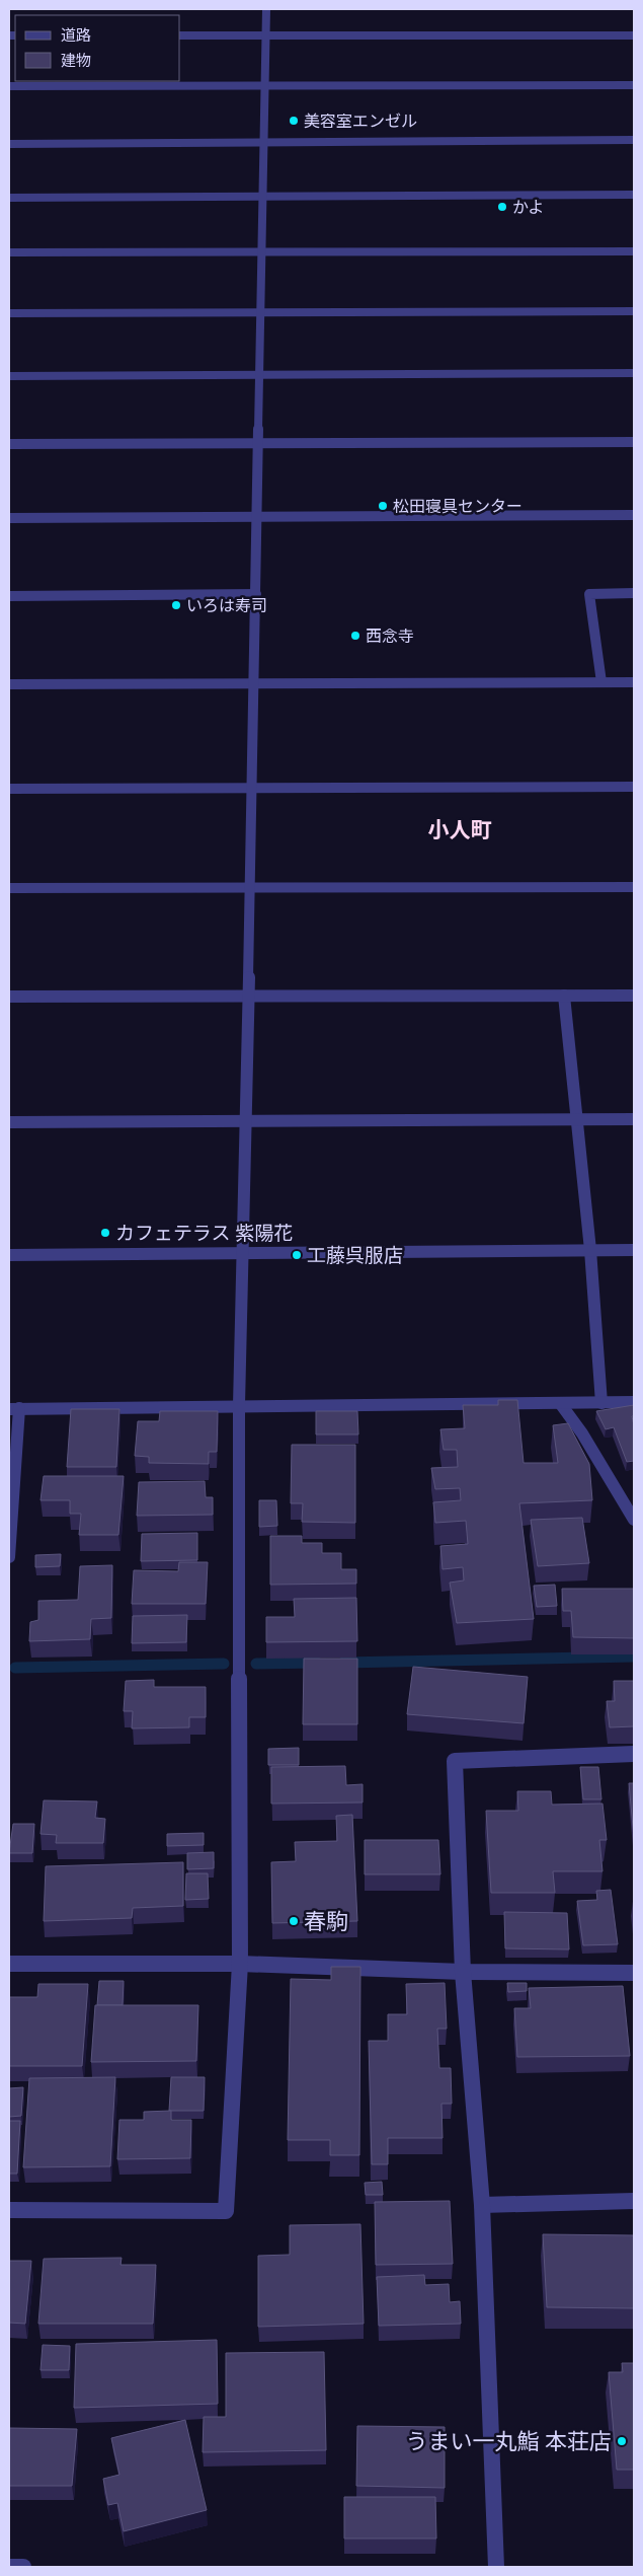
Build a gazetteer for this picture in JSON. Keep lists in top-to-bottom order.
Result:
{
  "districts": ["小人町"],
  "places": [
    "美容室エンゼル",
    "かよ",
    "松田寝具センター",
    "いろは寿司",
    "西念寺",
    "カフェテラス 紫陽花",
    "工藤呉服店",
    "春駒",
    "うまい一丸鮨 本荘店"
  ],
  "legend": ["道路", "建物"]
}
